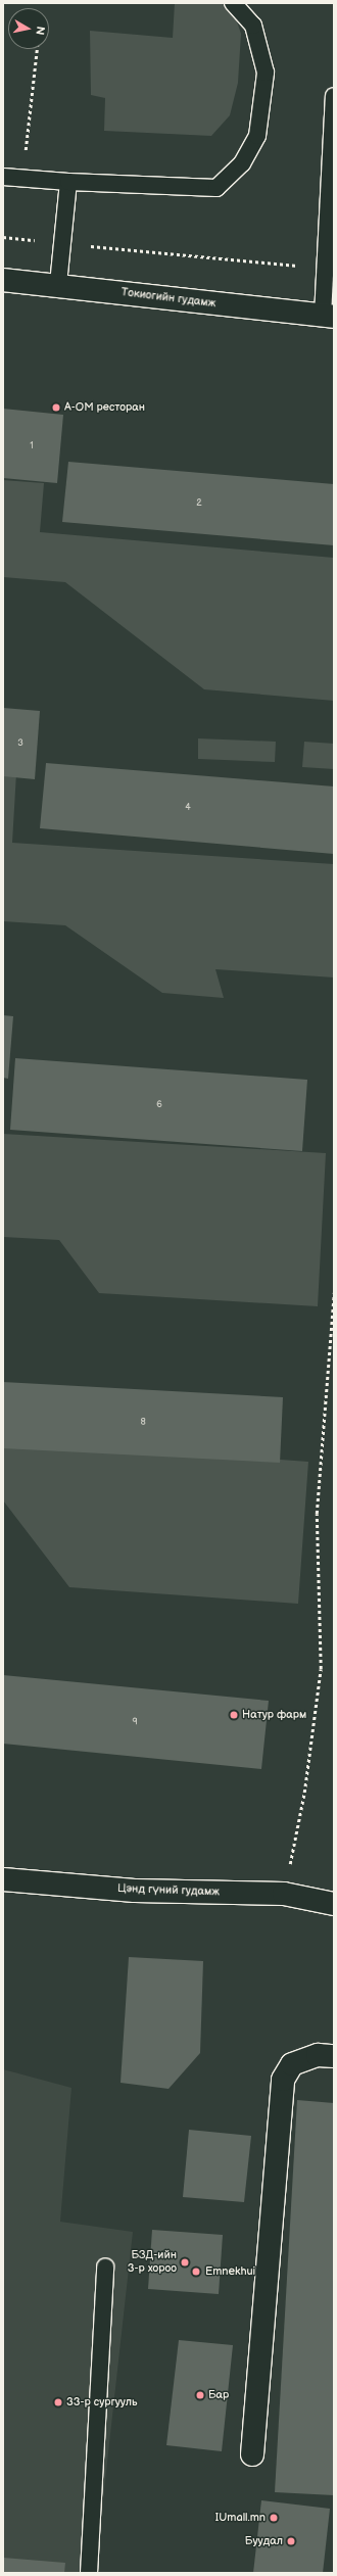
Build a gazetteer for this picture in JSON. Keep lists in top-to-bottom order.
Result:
{
  "streets": {
    "street": ["Токиогийн гудамж", "Цэнд гүний гудамж"]
  },
  "places": [
    "A-OM ресторан",
    "Натур фарм",
    "БЗД-ийн 3-р хороо",
    "Emnekhui",
    "Бар",
    "33-р сургууль",
    "IUmall.mn",
    "Буудал"
  ],
  "house_numbers": [
    "1",
    "2",
    "3",
    "4",
    "6",
    "8",
    "9"
  ],
  "north": "right"
}
